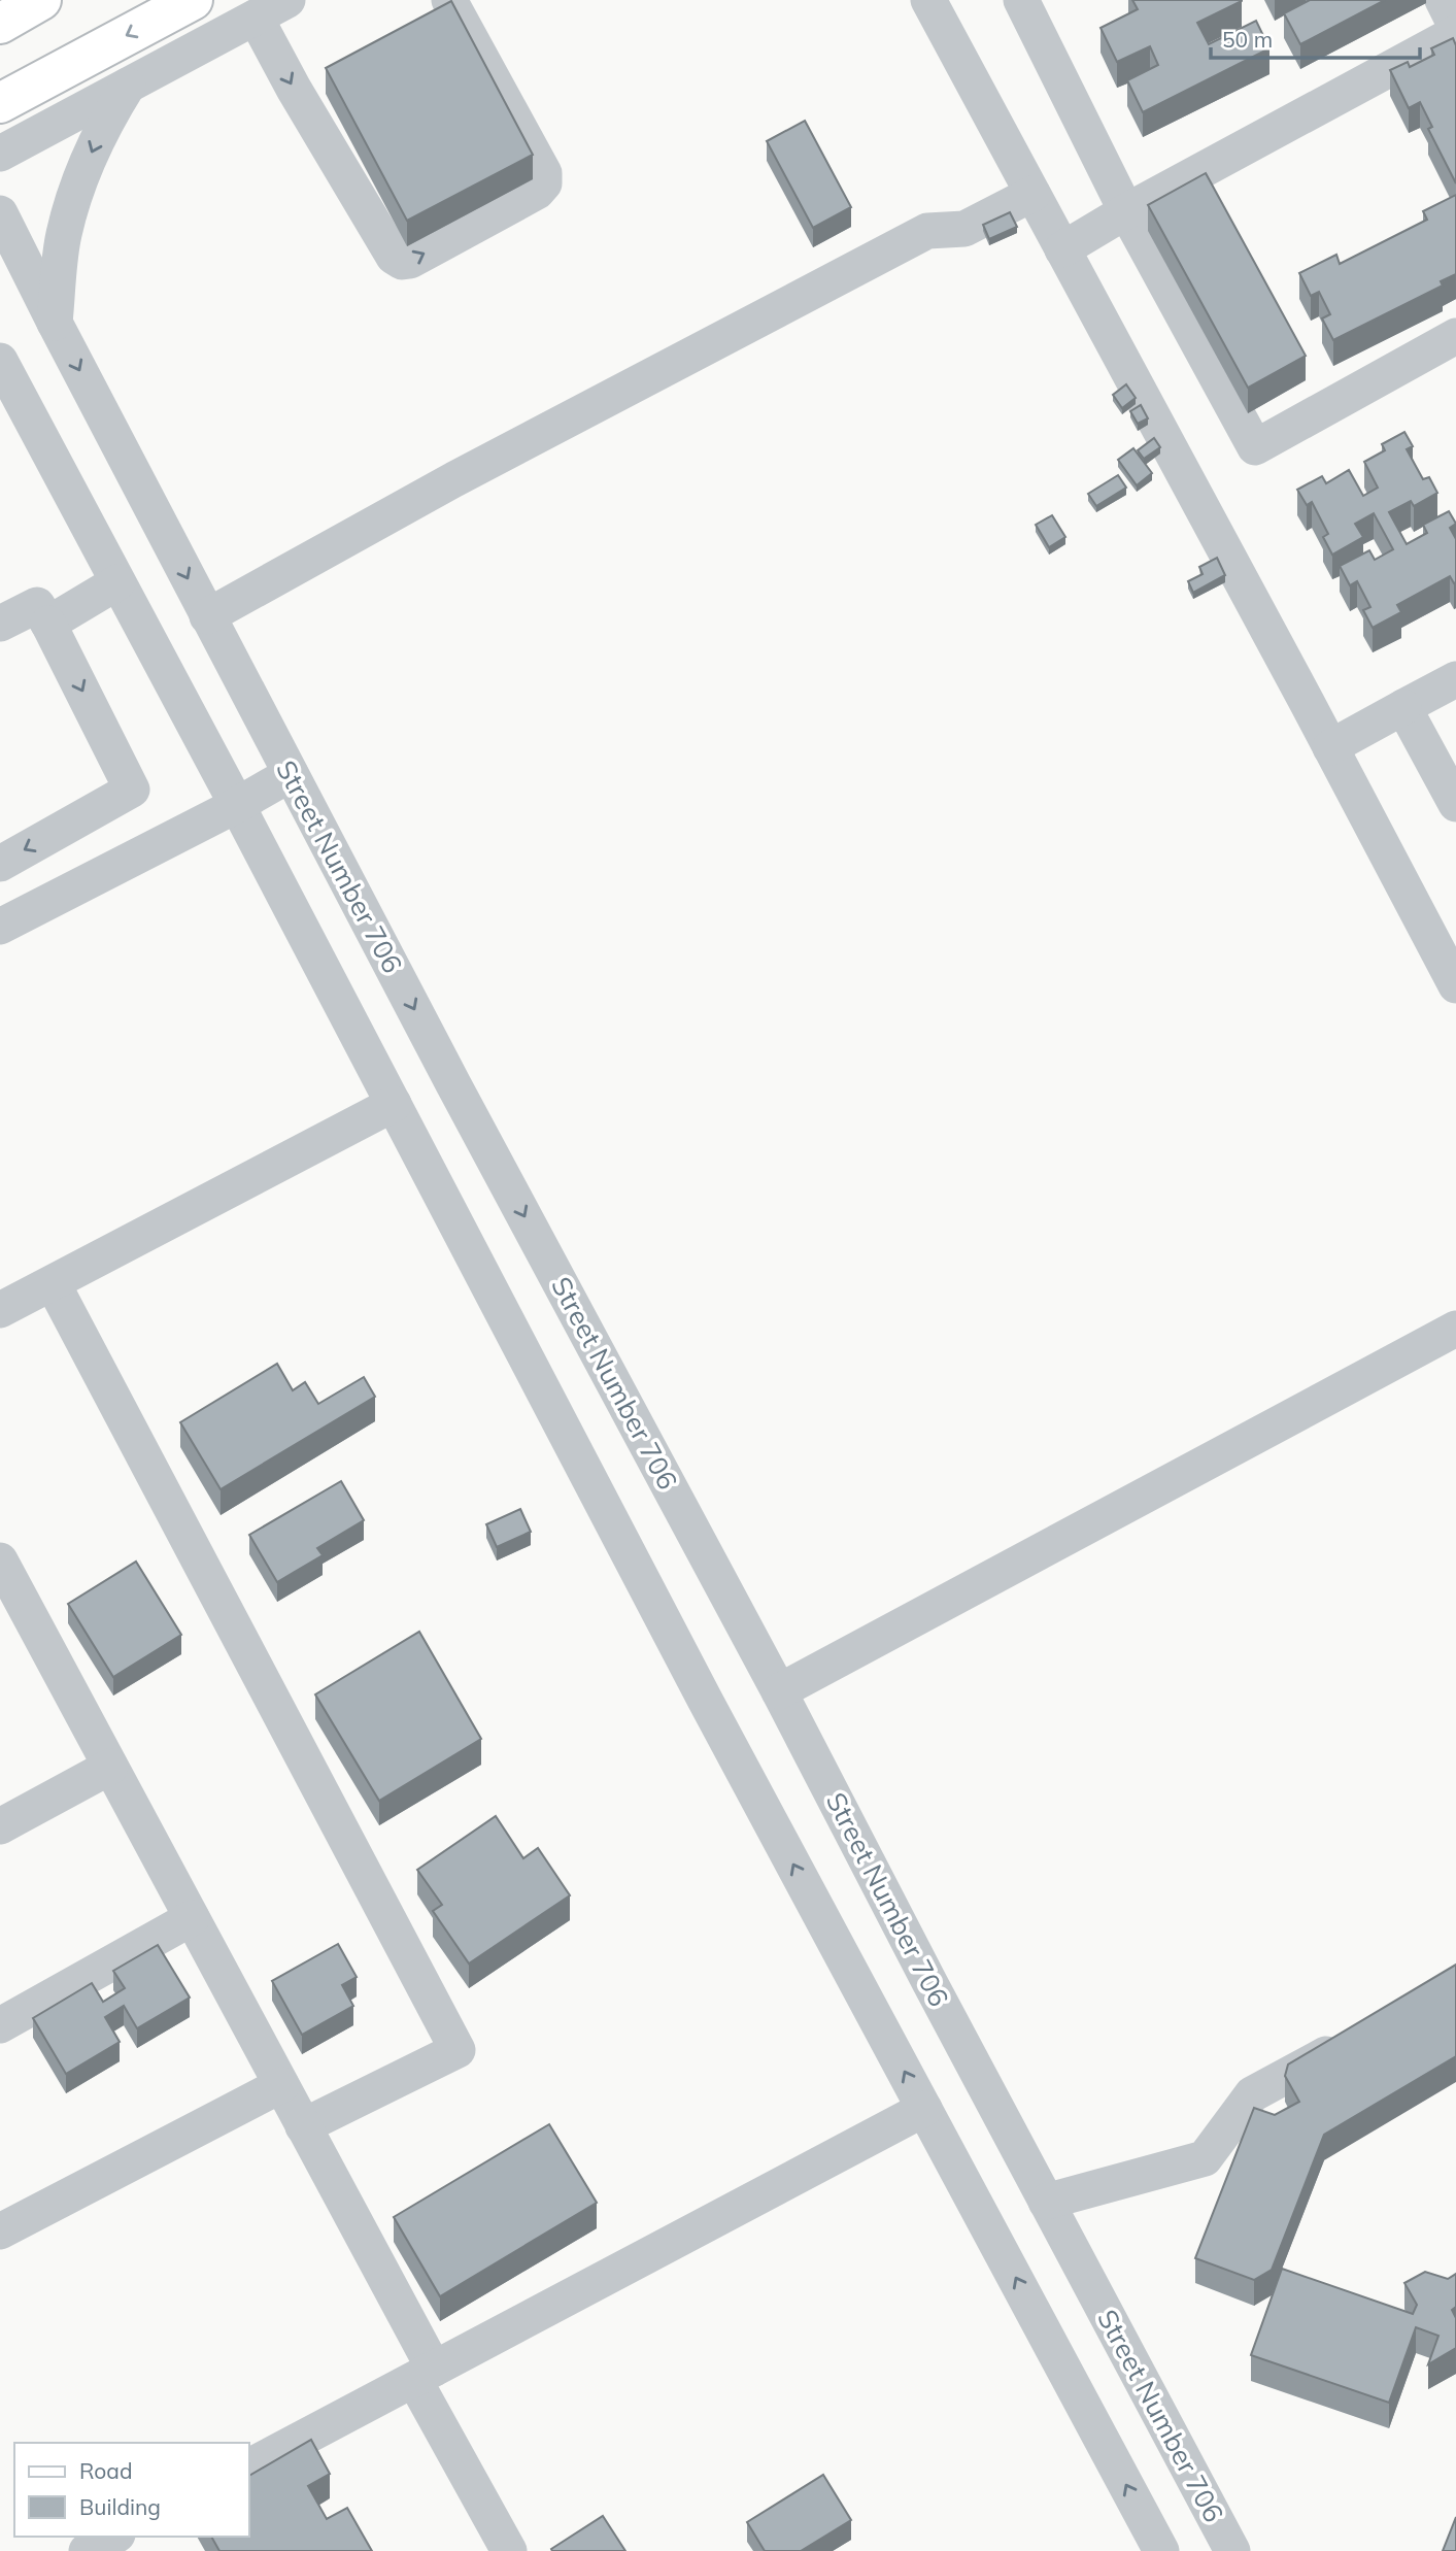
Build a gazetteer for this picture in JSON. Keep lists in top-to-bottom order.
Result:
{
  "streets": {
    "street": ["Street Number 706"]
  },
  "legend": ["Road", "Building"],
  "scale_bar": "50 m"
}
